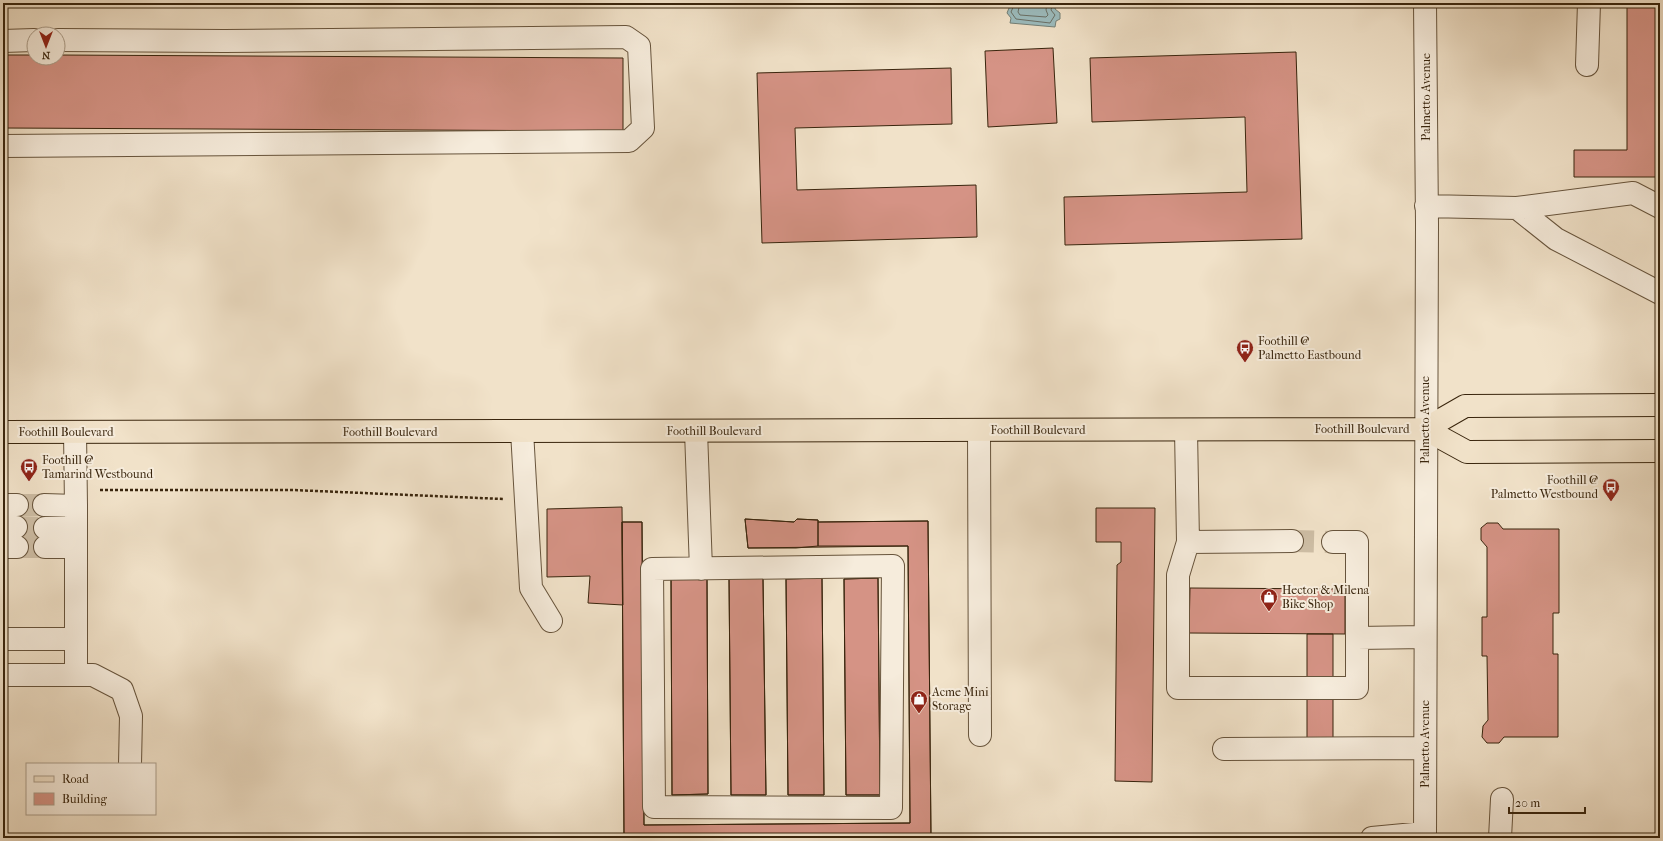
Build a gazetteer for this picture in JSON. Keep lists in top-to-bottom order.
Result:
{
  "streets": {
    "main road": ["Foothill Boulevard"],
    "street": ["Palmetto Avenue"]
  },
  "crossings": [
    ["Palmetto Avenue", "Foothill Boulevard"]
  ],
  "places": {
    "bus stop": ["Foothill @ Palmetto Eastbound", "Foothill @ Tamarind Westbound", "Foothill @ Palmetto Westbound"],
    "shop": ["Hector & Milena Bike Shop", "Acme Mini Storage"]
  },
  "legend": ["Road", "Building"],
  "scale_bar": "20 m",
  "north": "bottom"
}
